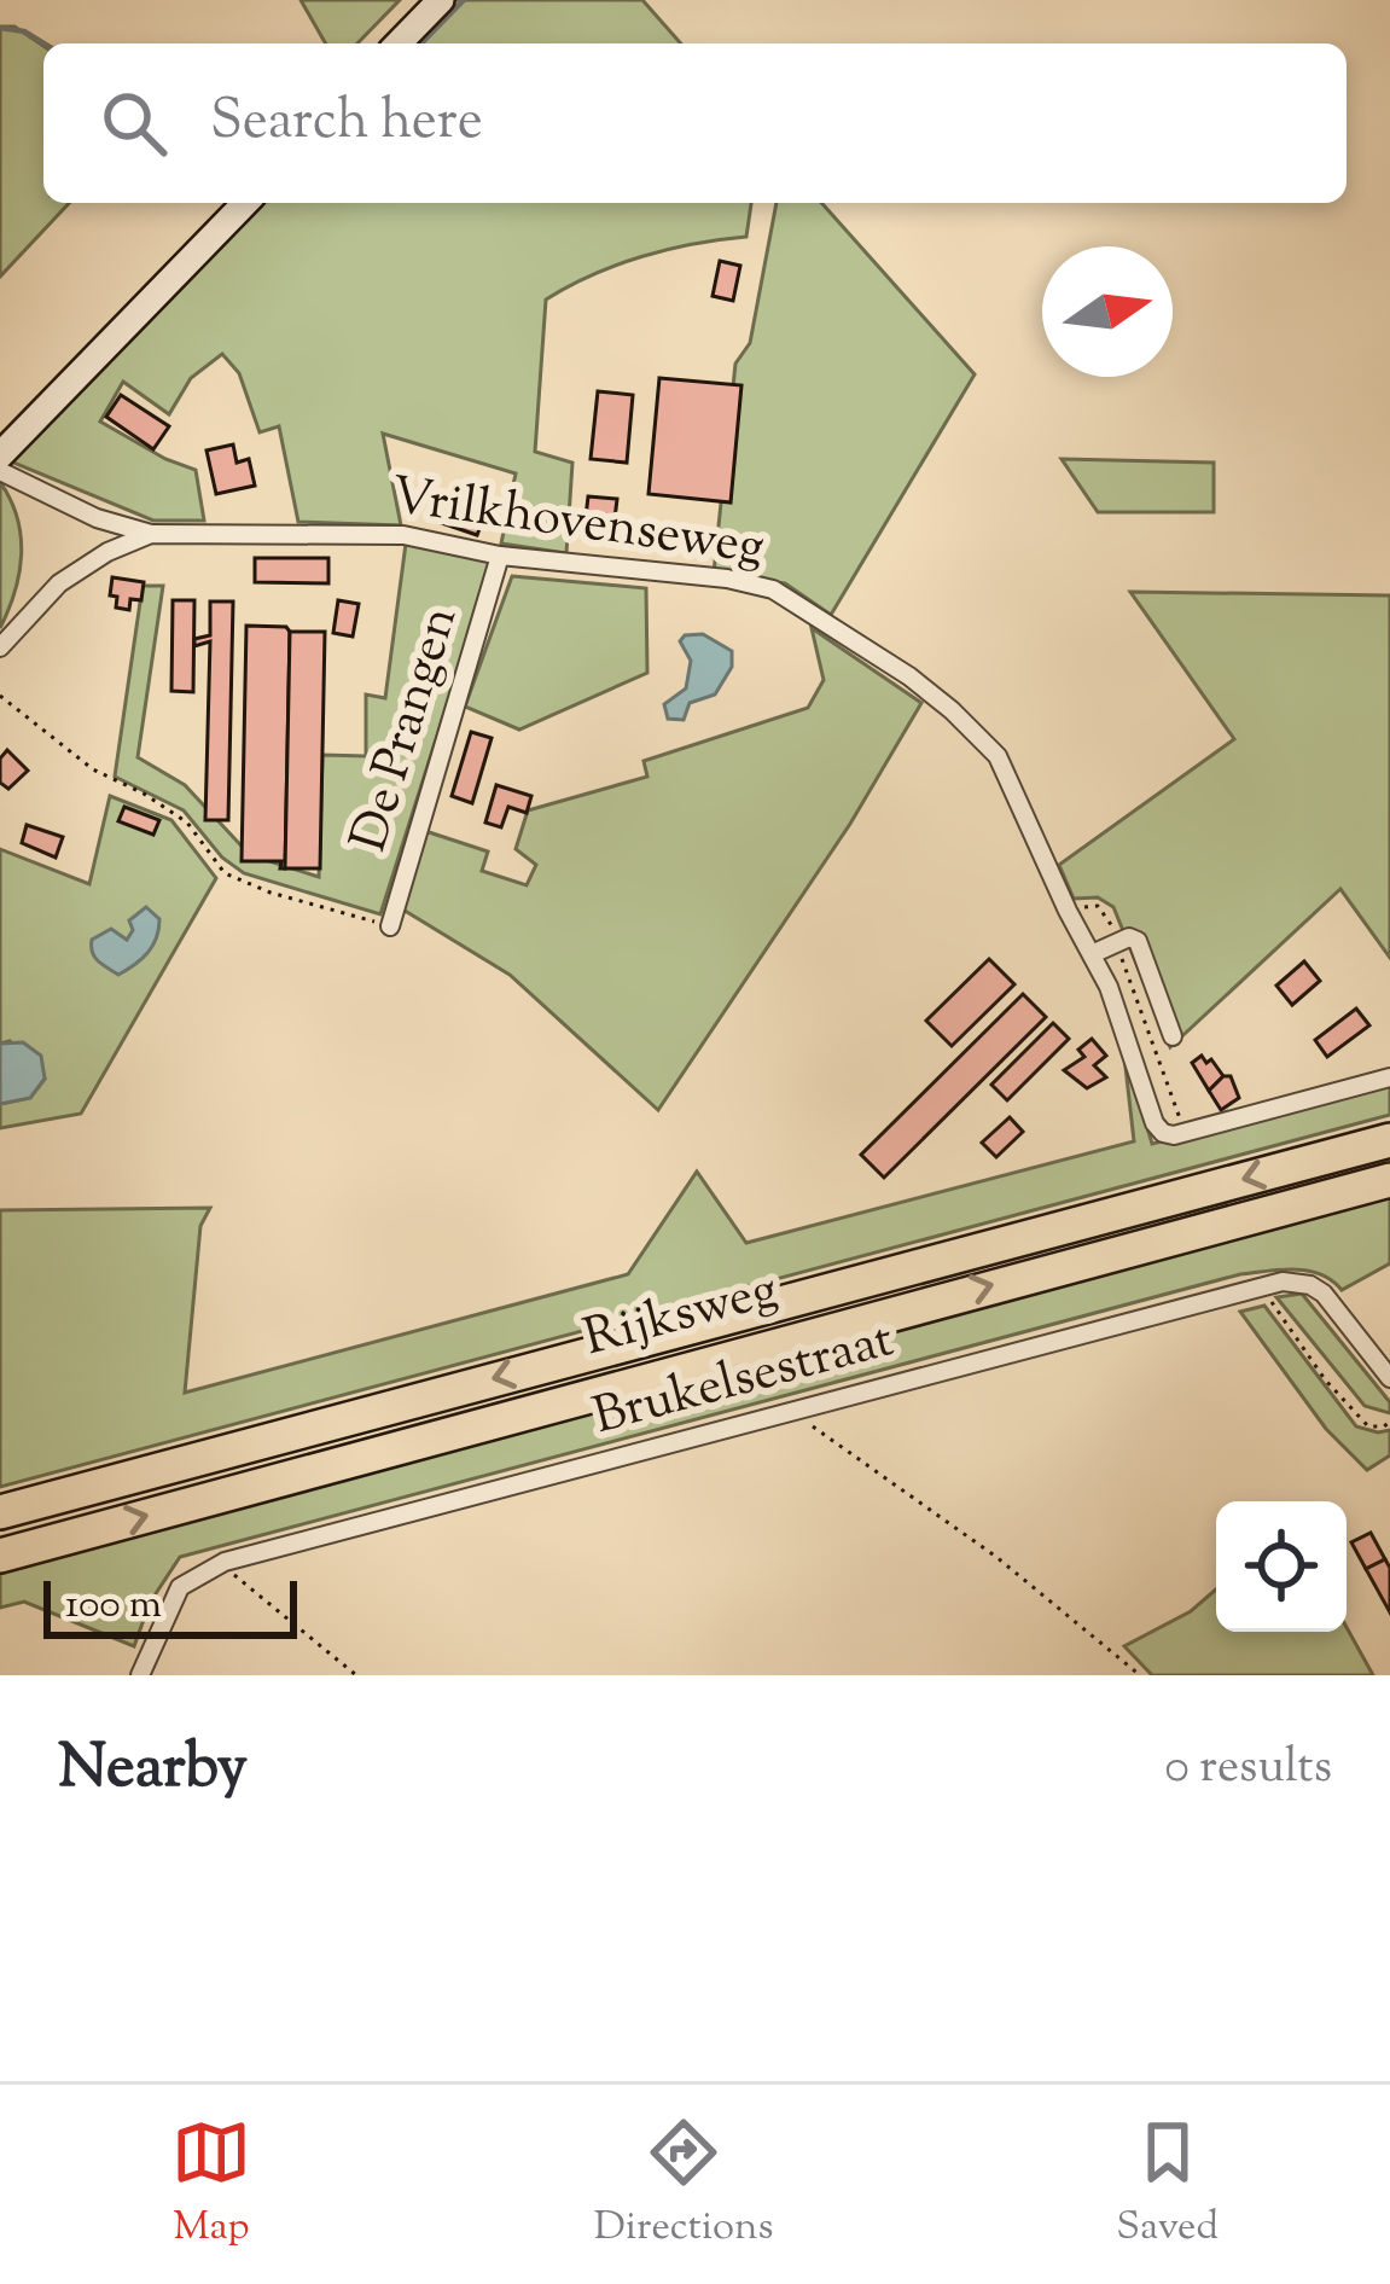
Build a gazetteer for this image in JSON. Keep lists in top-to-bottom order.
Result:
{
  "streets": {
    "highway": ["Rijksweg"],
    "street": ["Vrilkhovenseweg", "De Prangen", "Brukelsestraat"]
  },
  "crossings": [
    ["Vrilkhovenseweg", "De Prangen"]
  ],
  "scale_bar": "100 m",
  "north": "right",
  "page": {
    "search": "Search here",
    "scale": "100 m",
    "heading": ["Nearby", "0 results"],
    "nav": ["Map", "Directions", "Saved"]
  }
}
